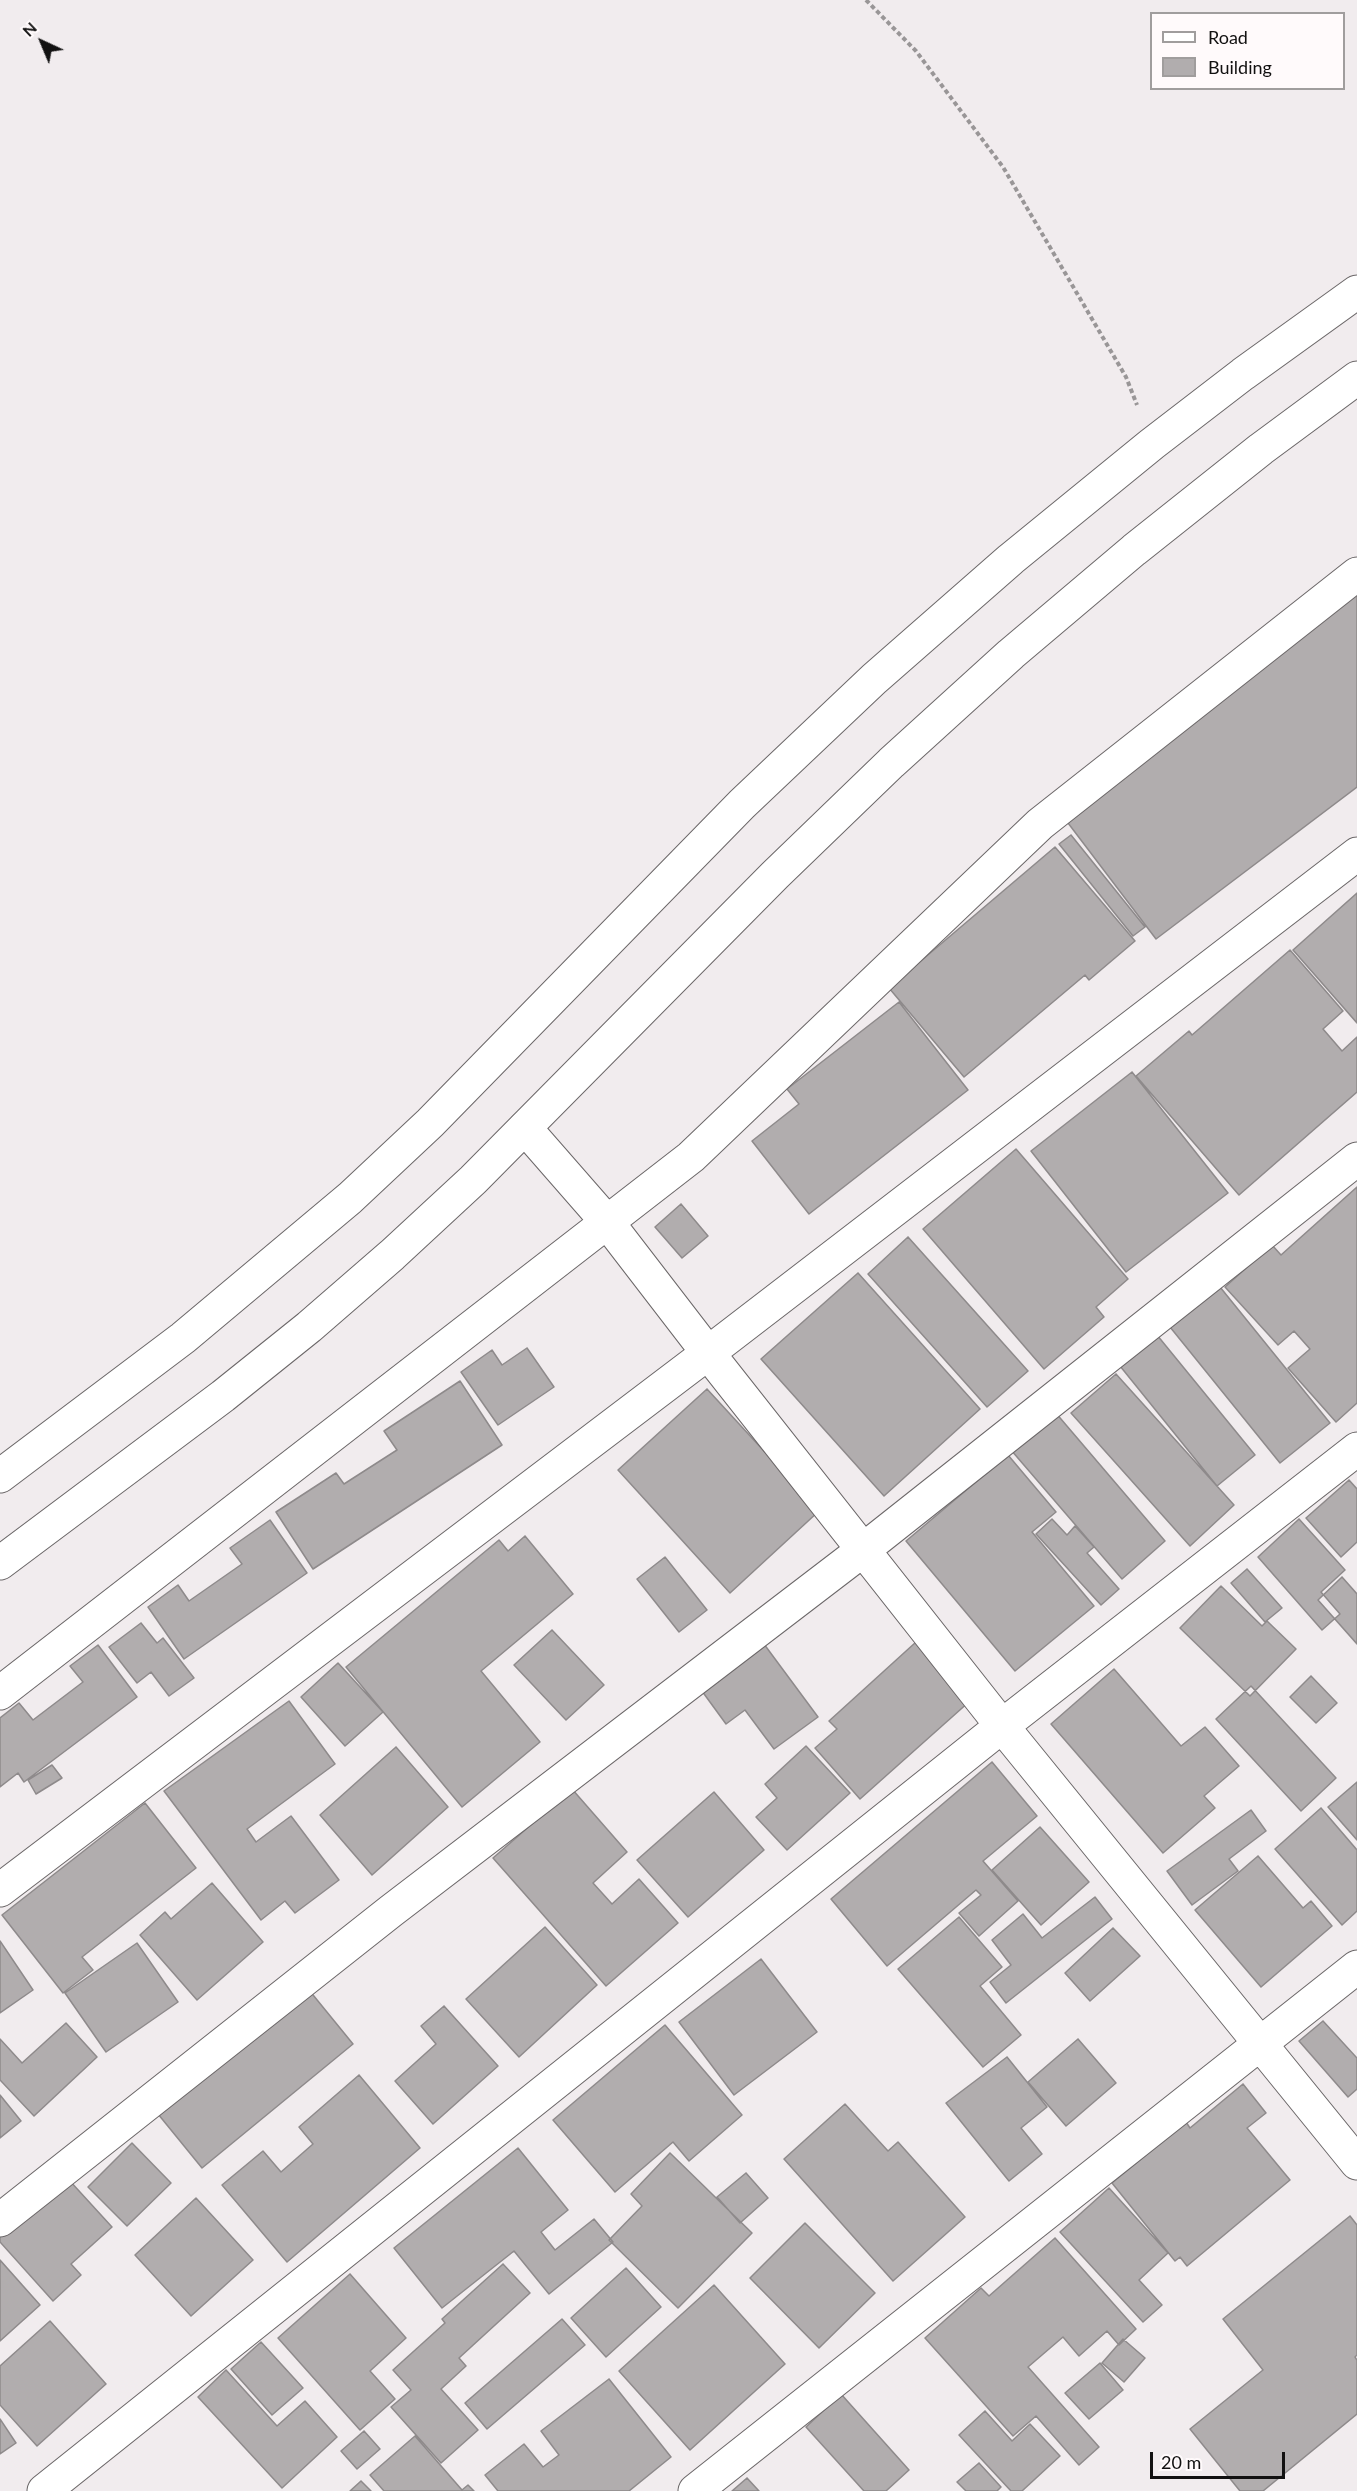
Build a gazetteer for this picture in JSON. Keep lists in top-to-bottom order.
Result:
{
  "legend": ["Road", "Building"],
  "scale_bar": "20 m",
  "north": "top left"
}
